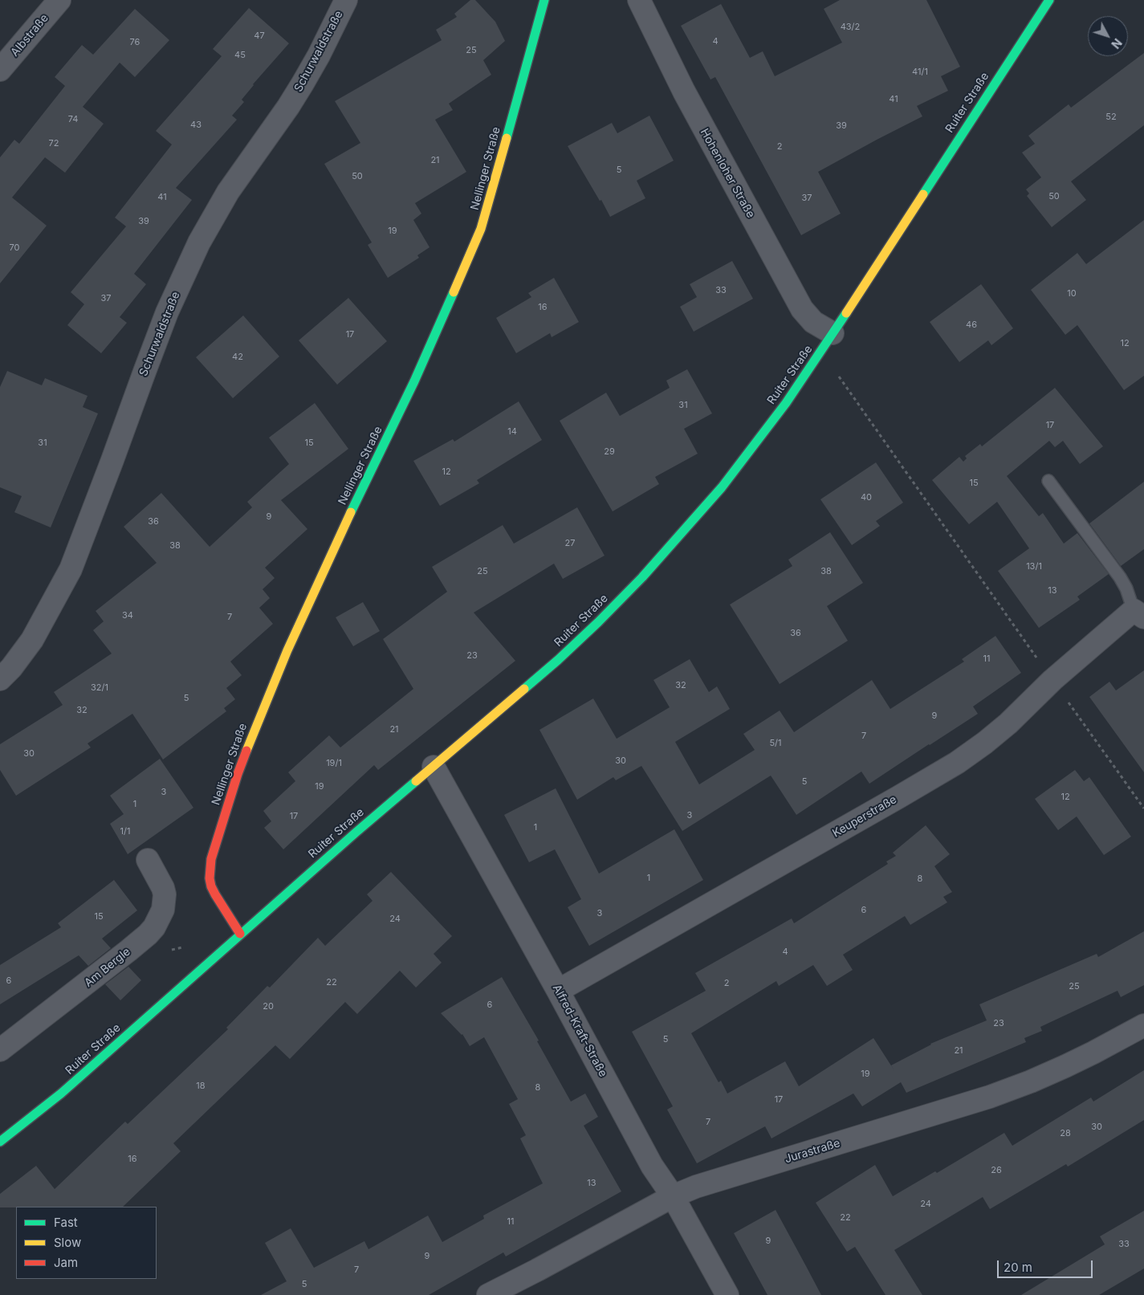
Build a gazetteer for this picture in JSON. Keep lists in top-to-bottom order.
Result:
{
  "streets": {
    "street": [
      "Albstraße",
      "Schurwaldstraße",
      "Ruiter Straße",
      "Nellinger Straße",
      "Hohenloher Straße",
      "Keuperstraße",
      "Am Bergle",
      "Alfred-Kraft-Straße",
      "Jurastraße"
    ]
  },
  "crossings": [
    ["Ruiter Straße", "Nellinger Straße"],
    ["Ruiter Straße", "Hohenloher Straße"],
    ["Ruiter Straße", "Alfred-Kraft-Straße"],
    ["Keuperstraße", "Alfred-Kraft-Straße"],
    ["Alfred-Kraft-Straße", "Jurastraße"]
  ],
  "house_numbers": [
    "43/2",
    "47",
    "4",
    "76",
    "25",
    "45",
    "41/1",
    "41",
    "52",
    "74",
    "43",
    "39",
    "72",
    "2",
    "21",
    "5",
    "50",
    "50",
    "41",
    "37",
    "39",
    "19",
    "70",
    "33",
    "10",
    "37",
    "16",
    "46",
    "17",
    "12",
    "42",
    "31",
    "17",
    "14",
    "31",
    "15",
    "29",
    "12",
    "15",
    "40",
    "9",
    "36",
    "27",
    "38",
    "13/1",
    "25",
    "38",
    "13",
    "34",
    "7",
    "36",
    "23",
    "11",
    "32",
    "32/1",
    "5",
    "32",
    "9",
    "21",
    "7",
    "5/1",
    "30",
    "30",
    "19/1",
    "5",
    "19",
    "3",
    "12",
    "1",
    "3",
    "17",
    "1",
    "1/1",
    "1",
    "8",
    "6",
    "3",
    "15",
    "24",
    "4",
    "6",
    "22",
    "2",
    "25",
    "6",
    "20",
    "23",
    "5",
    "21",
    "19",
    "18",
    "8",
    "17",
    "7",
    "30",
    "28",
    "16",
    "26",
    "13",
    "24",
    "22",
    "11",
    "9",
    "33",
    "9",
    "7",
    "5"
  ],
  "legend": ["Fast", "Slow", "Jam"],
  "scale_bar": "20 m",
  "north": "bottom right"
}
